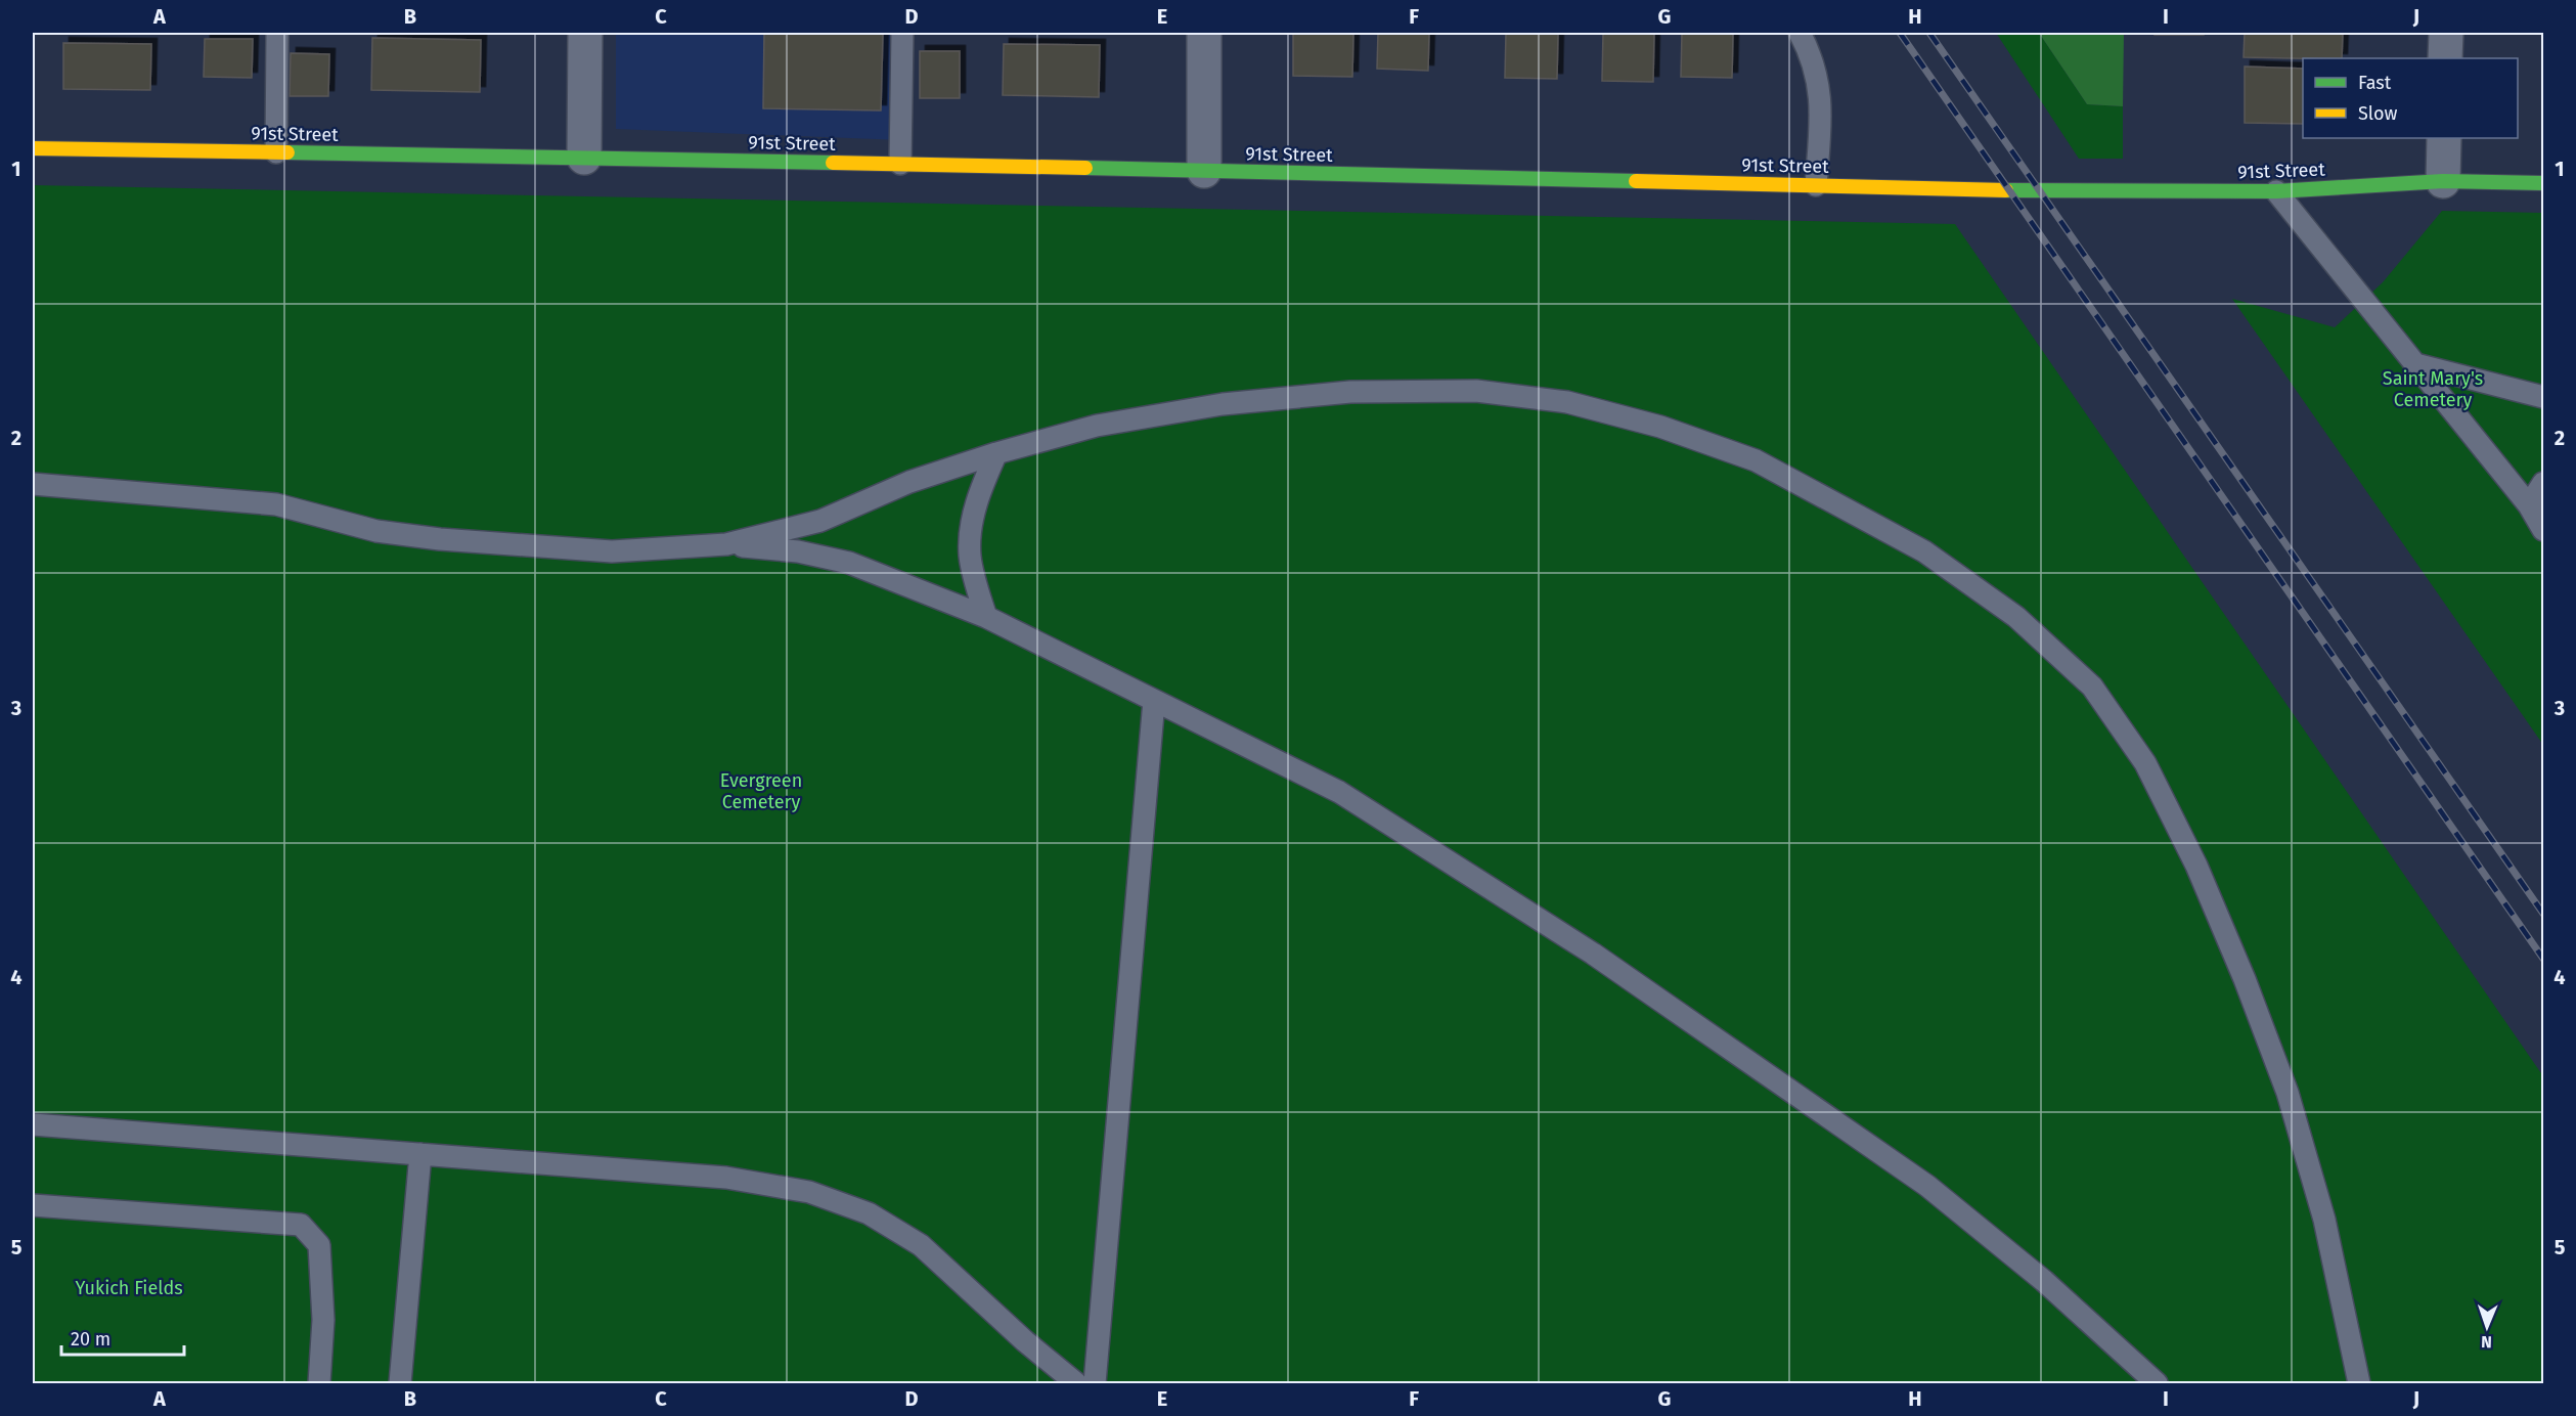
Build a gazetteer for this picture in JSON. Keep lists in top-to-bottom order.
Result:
{
  "streets": {
    "street": ["91st Street"]
  },
  "parks": ["Saint Mary's Cemetery", "Evergreen Cemetery", "Yukich Fields"],
  "legend": ["Fast", "Slow"],
  "scale_bar": "20 m",
  "north": "bottom",
  "grid": {
    "columns": [
      "A",
      "B",
      "C",
      "D",
      "E",
      "F",
      "G",
      "H",
      "I",
      "J"
    ],
    "rows": [
      "1",
      "2",
      "3",
      "4",
      "5"
    ]
  }
}
